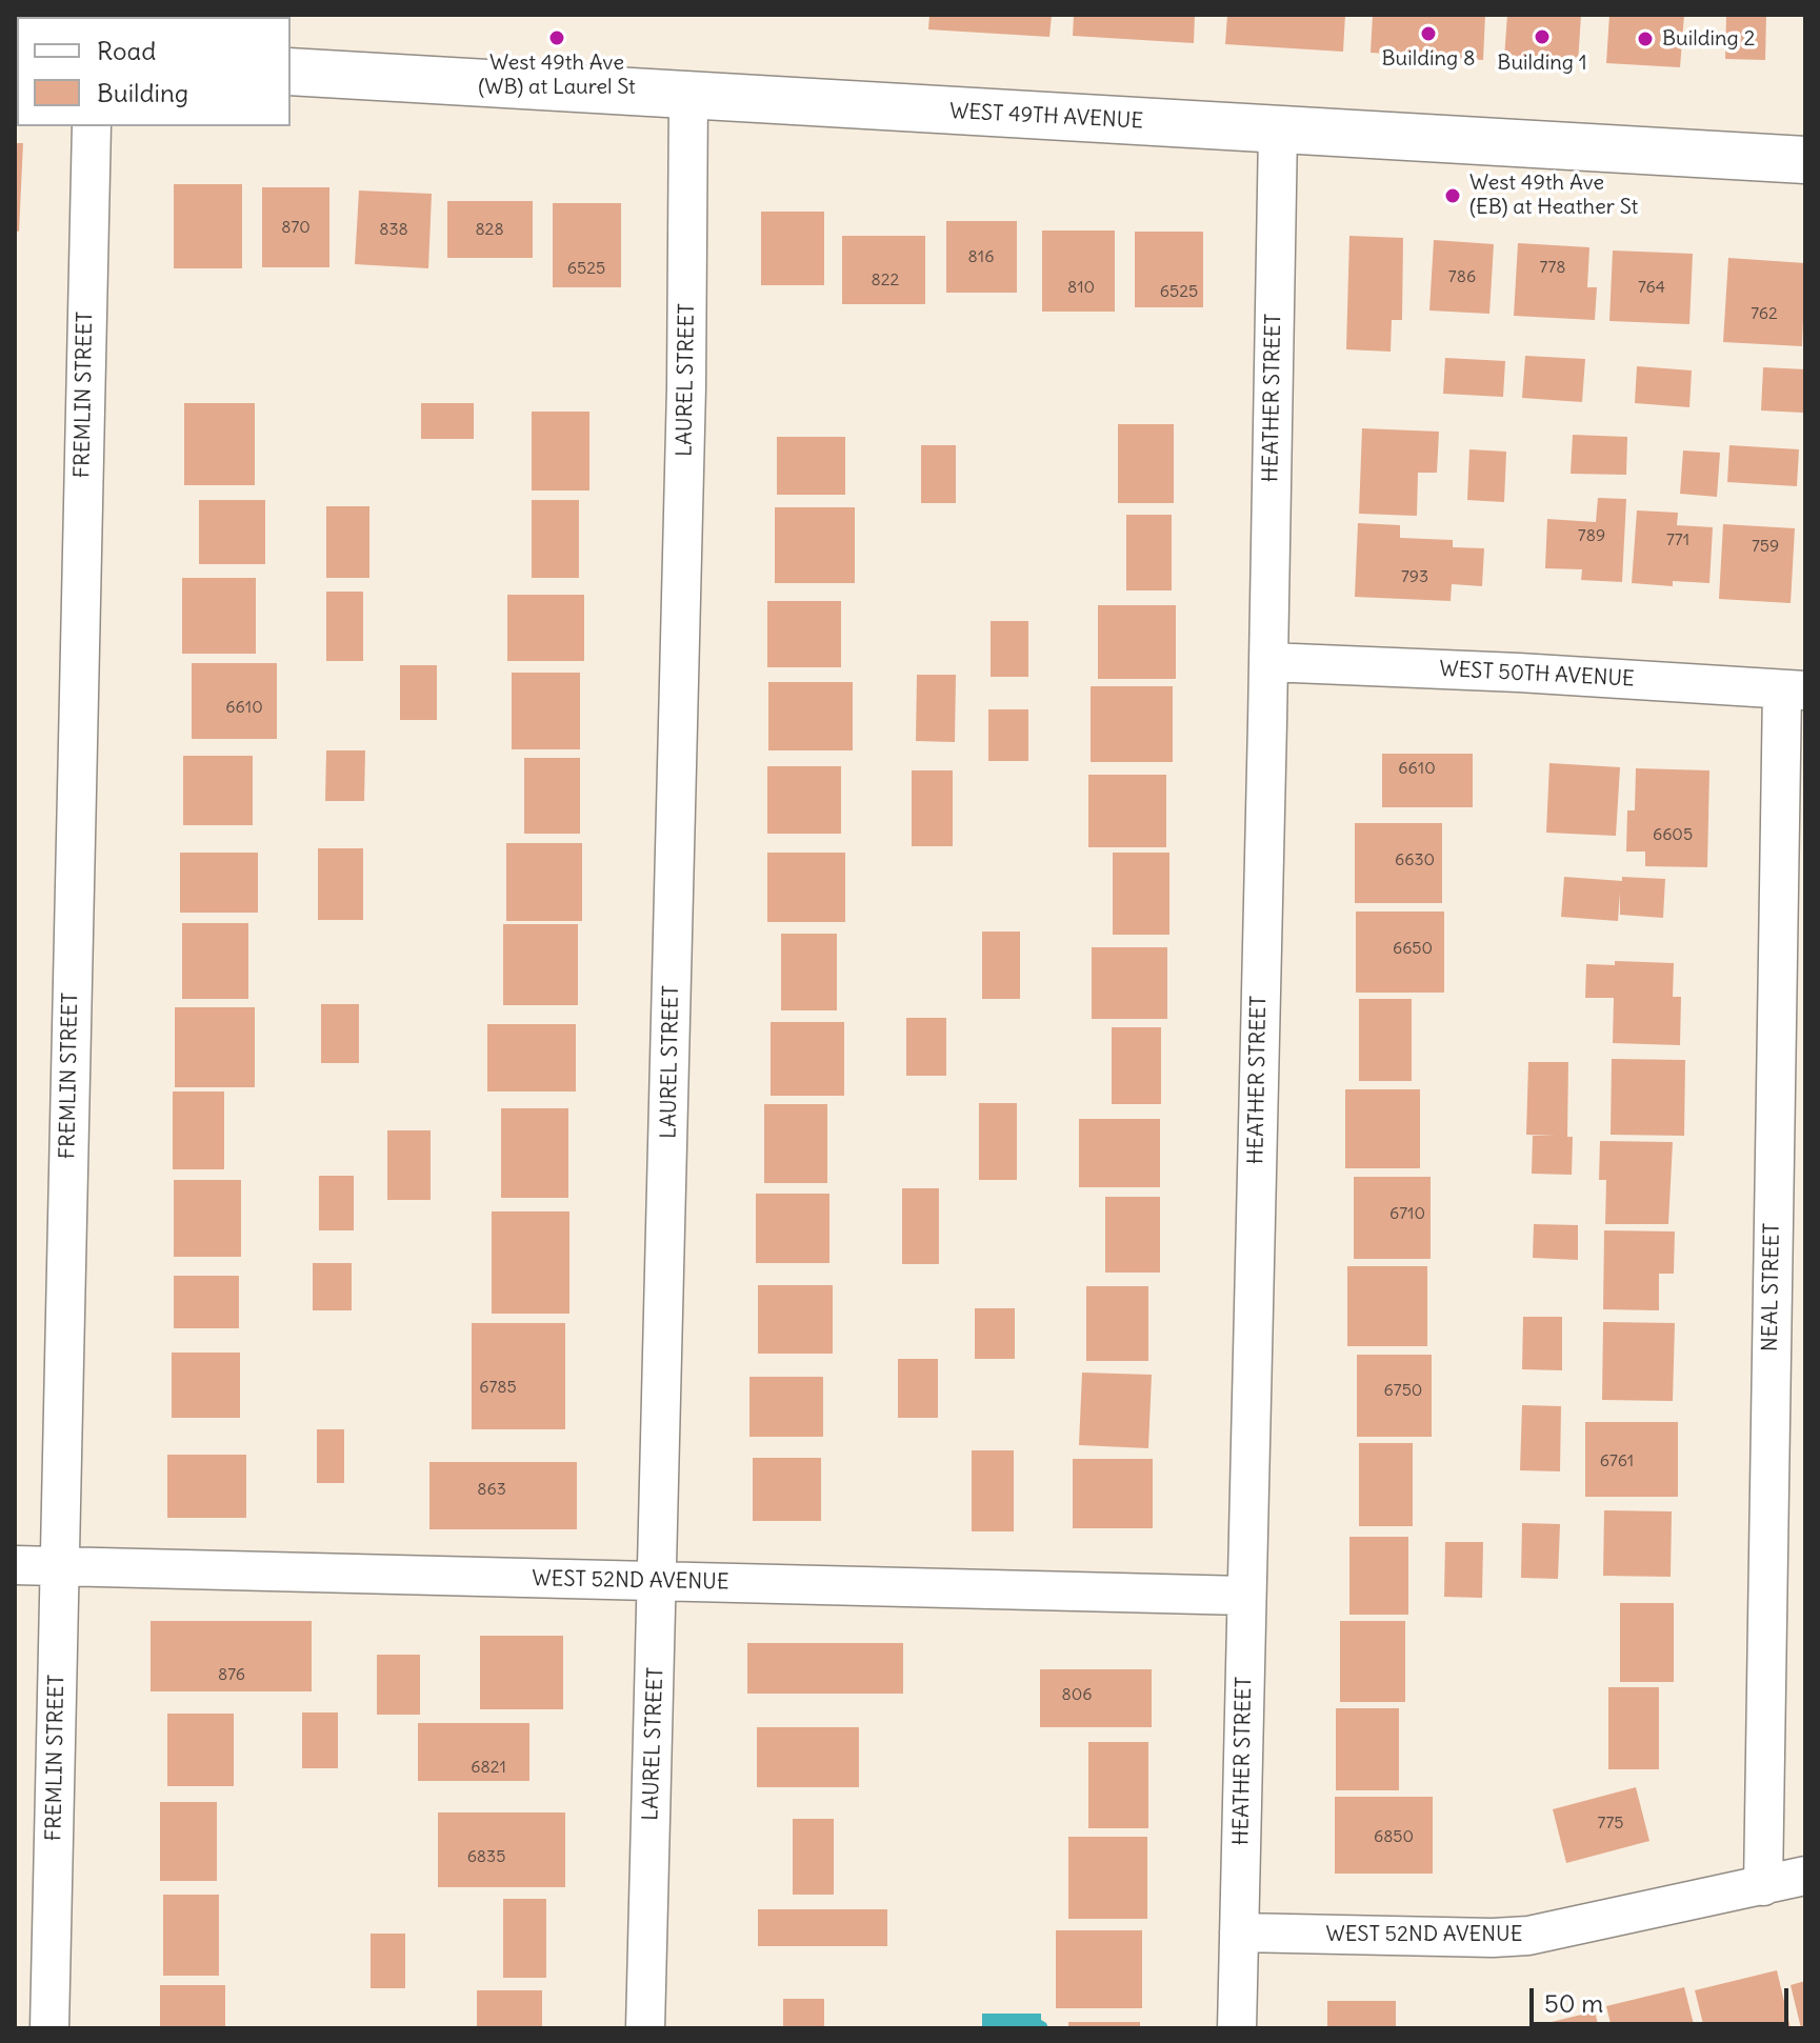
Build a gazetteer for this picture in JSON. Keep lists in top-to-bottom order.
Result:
{
  "streets": {
    "street": [
      "WEST 49TH AVENUE",
      "LAUREL STREET",
      "FREMLIN STREET",
      "HEATHER STREET",
      "WEST 50TH AVENUE",
      "NEAL STREET",
      "WEST 52ND AVENUE"
    ]
  },
  "crossings": [
    ["WEST 49TH AVENUE", "LAUREL STREET"],
    ["WEST 49TH AVENUE", "HEATHER STREET"],
    ["LAUREL STREET", "WEST 52ND AVENUE"],
    ["FREMLIN STREET", "WEST 52ND AVENUE"],
    ["HEATHER STREET", "WEST 50TH AVENUE"],
    ["HEATHER STREET", "WEST 52ND AVENUE"],
    ["WEST 50TH AVENUE", "NEAL STREET"],
    ["NEAL STREET", "WEST 52ND AVENUE"]
  ],
  "places": [
    "Building 8",
    "Building 1",
    "West 49th Ave (WB) at Laurel St",
    "Building 2",
    "West 49th Ave (EB) at Heather St"
  ],
  "house_numbers": [
    "870",
    "838",
    "828",
    "816",
    "778",
    "6525",
    "786",
    "822",
    "810",
    "764",
    "6525",
    "762",
    "789",
    "771",
    "759",
    "793",
    "6610",
    "6610",
    "6605",
    "6630",
    "6650",
    "6710",
    "6785",
    "6750",
    "6761",
    "863",
    "876",
    "806",
    "6821",
    "775",
    "6850",
    "6835"
  ],
  "legend": ["Road", "Building"],
  "scale_bar": "50 m"
}
